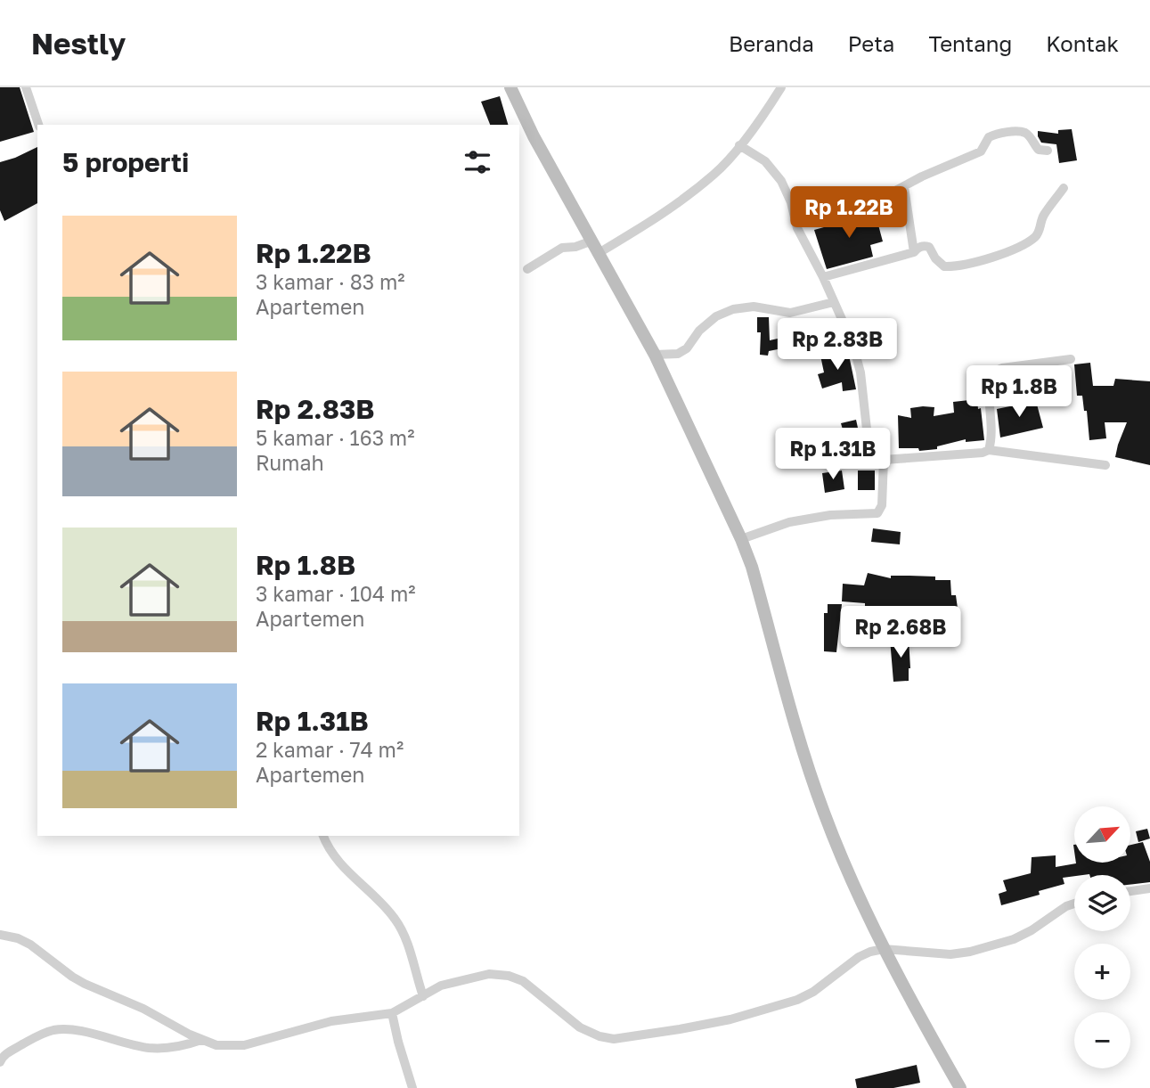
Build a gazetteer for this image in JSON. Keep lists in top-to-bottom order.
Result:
{
  "north": "top right",
  "page": {
    "header": "Nestly",
    "nav": [
      "Beranda",
      "Peta",
      "Tentang",
      "Kontak"
    ],
    "heading": "5 properti",
    "price": [
      "Rp 1.22B",
      "Rp 2.83B",
      "Rp 1.8B",
      "Rp 1.31B",
      "Rp 2.68B"
    ],
    "list": [
      {
        "name": "Rp 1.22B",
        "note": "3 kamar · 83 m² · Apartemen"
      },
      {
        "name": "Rp 2.83B",
        "note": "5 kamar · 163 m² · Rumah"
      },
      {
        "name": "Rp 1.8B",
        "note": "3 kamar · 104 m² · Apartemen"
      },
      {
        "name": "Rp 1.31B",
        "note": "2 kamar · 74 m² · Apartemen"
      }
    ],
    "map_buttons": ["+", "−"]
  }
}
